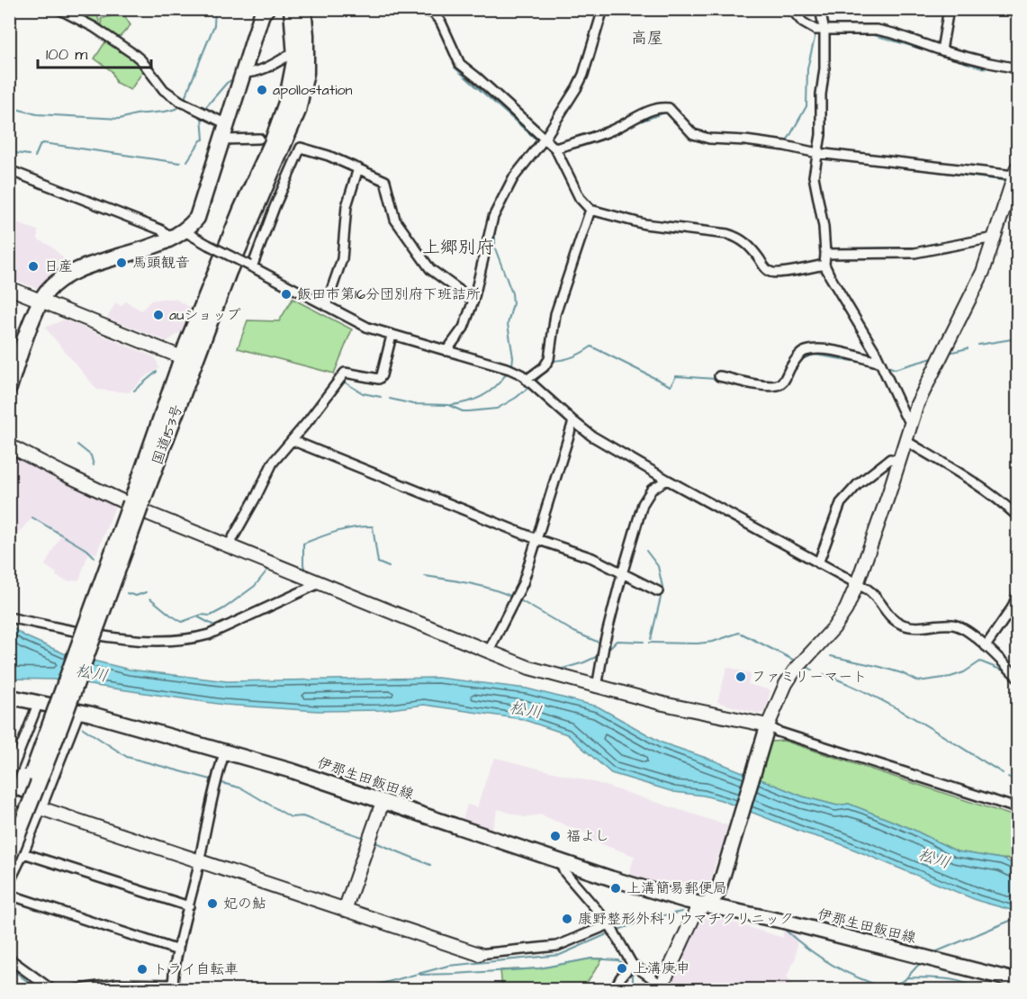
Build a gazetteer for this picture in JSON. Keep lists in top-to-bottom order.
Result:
{
  "streets": {
    "highway": ["国道153号"],
    "main road": ["伊那生田飯田線"]
  },
  "districts": ["高屋", "上郷別府"],
  "water": ["松川"],
  "places": [
    "apollostation",
    "馬頭観音",
    "日産",
    "飯田市第16分団別府下班詰所",
    "auショップ",
    "ファミリーマート",
    "福よし",
    "上溝簡易郵便局",
    "妃の鮎",
    "康野整形外科リウマチクリニック",
    "上溝庚申",
    "トライ自転車"
  ],
  "scale_bar": "100 m"
}
